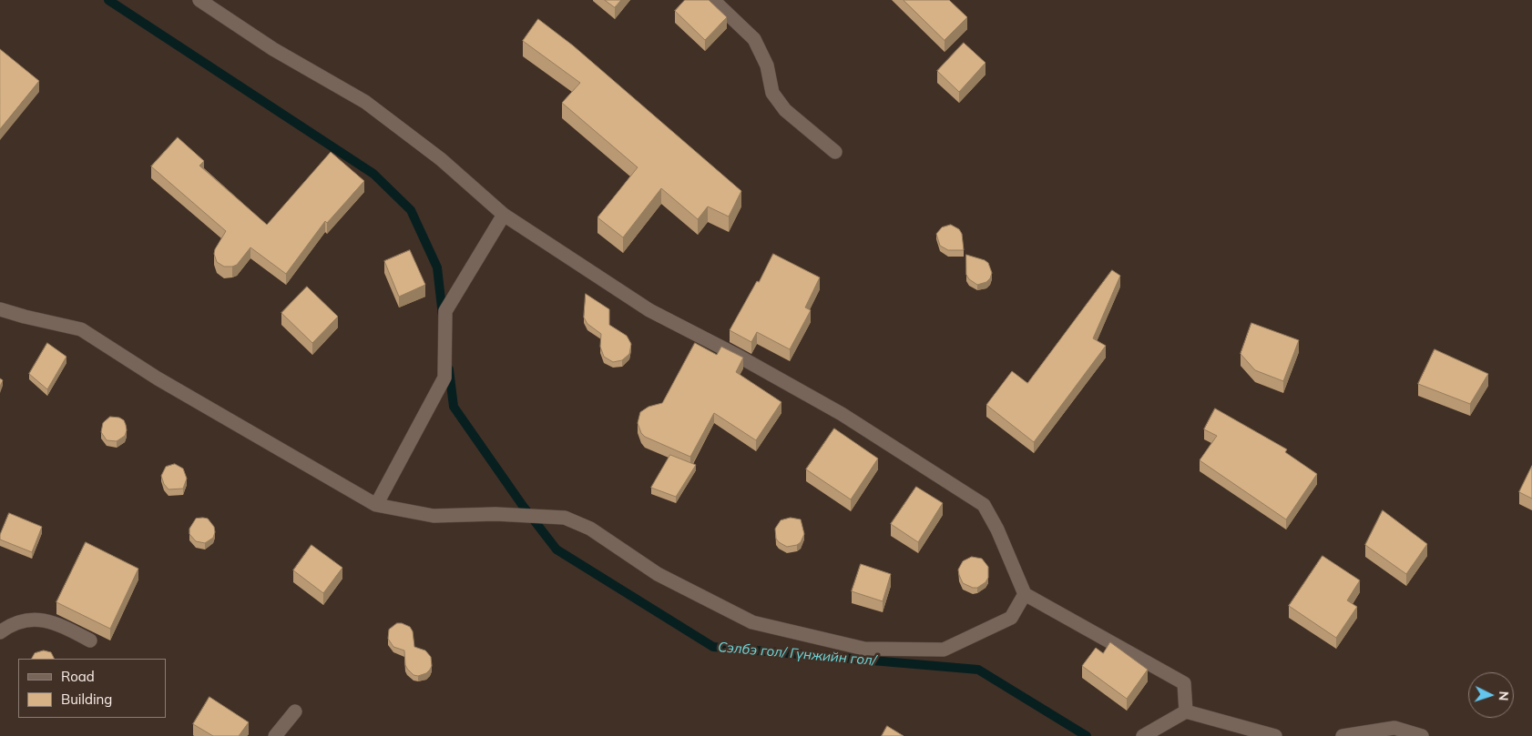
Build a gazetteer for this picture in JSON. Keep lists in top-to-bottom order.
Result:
{
  "water": ["Сэлбэ гол/ Гүнжийн гол/"],
  "legend": ["Road", "Building"],
  "north": "right"
}
